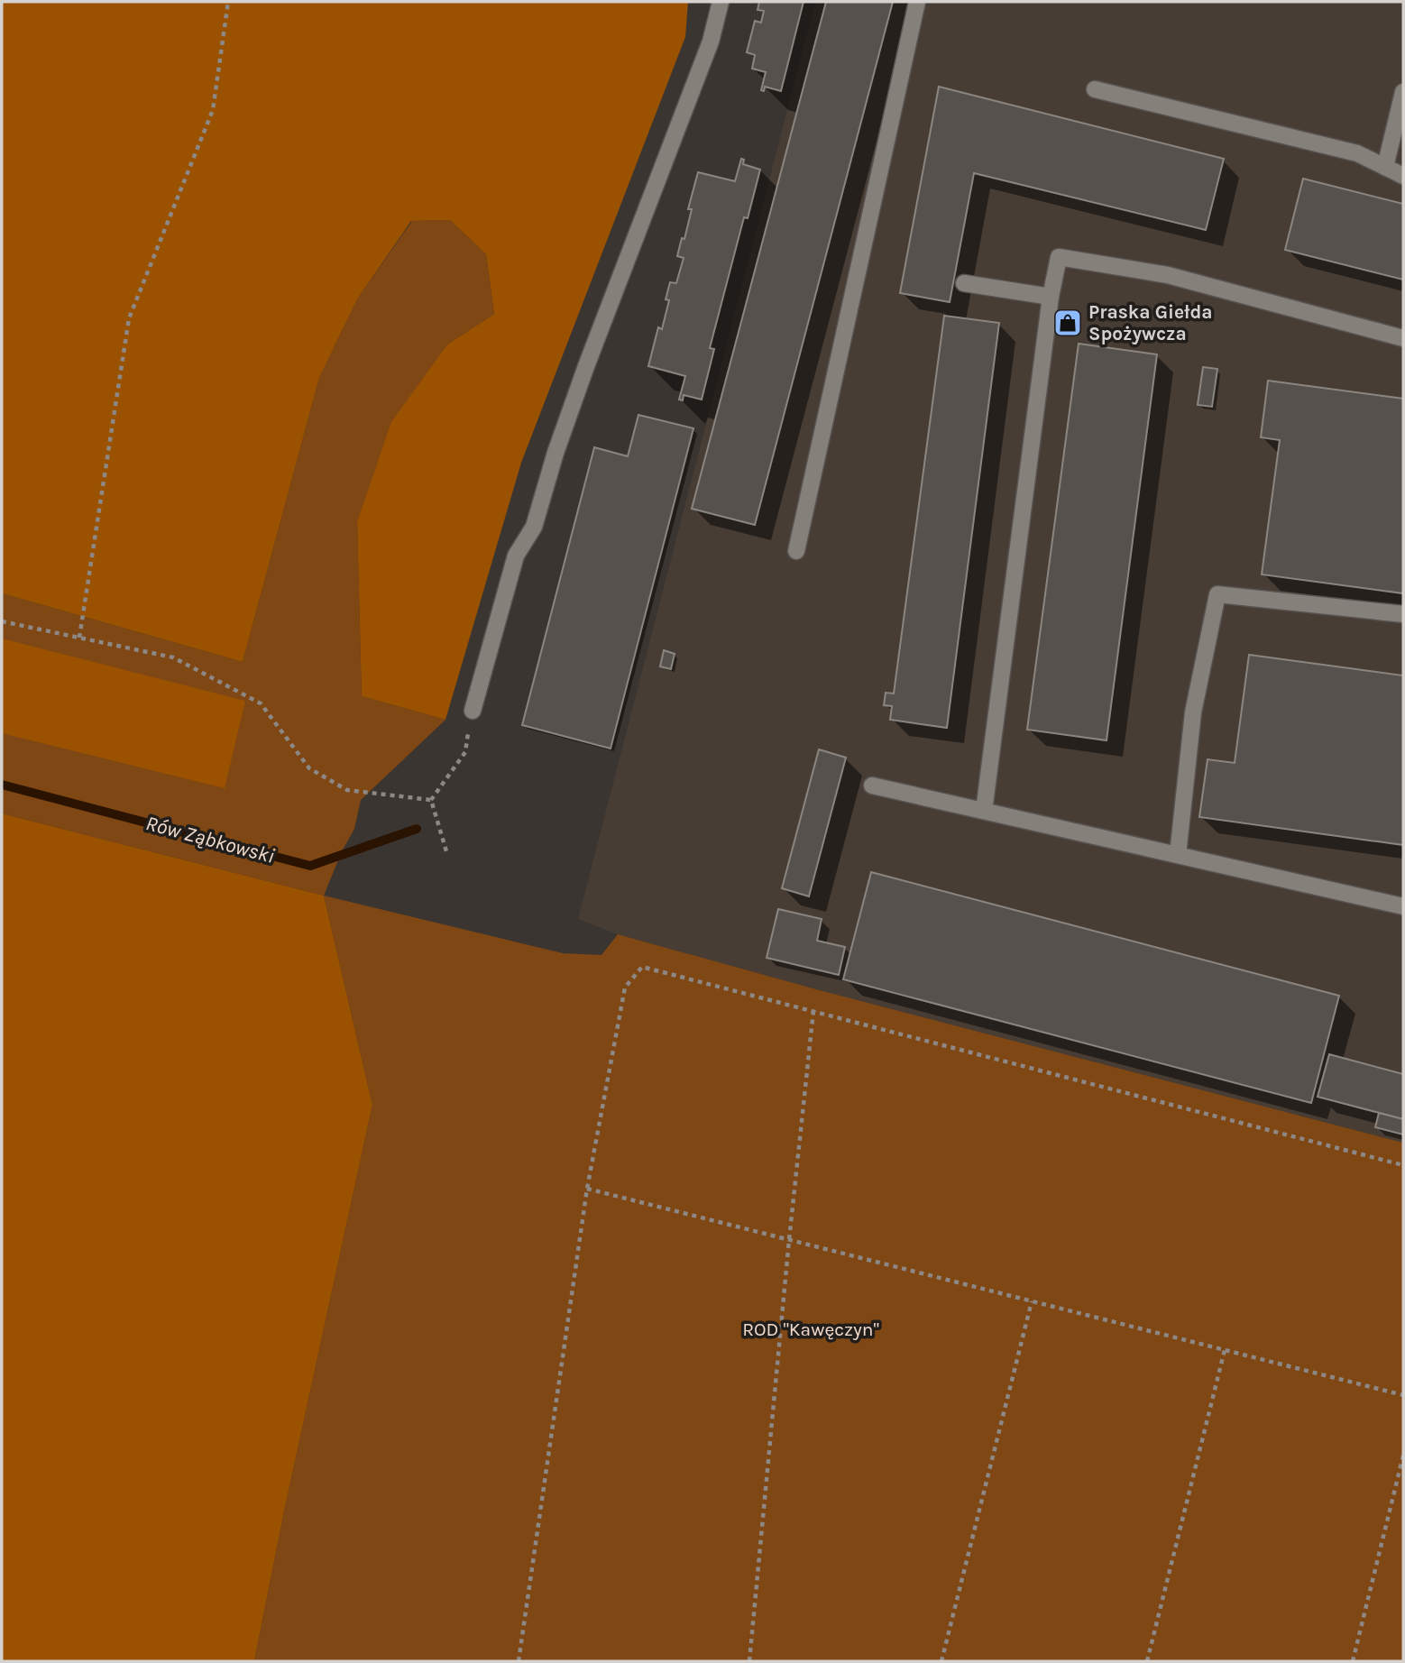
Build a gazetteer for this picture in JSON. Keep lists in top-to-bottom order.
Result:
{
  "water": ["Rów Ząbkowski"],
  "parks": ["ROD \"Kawęczyn\""],
  "places": {
    "shop": ["Praska Giełda Spożywcza"]
  }
}
